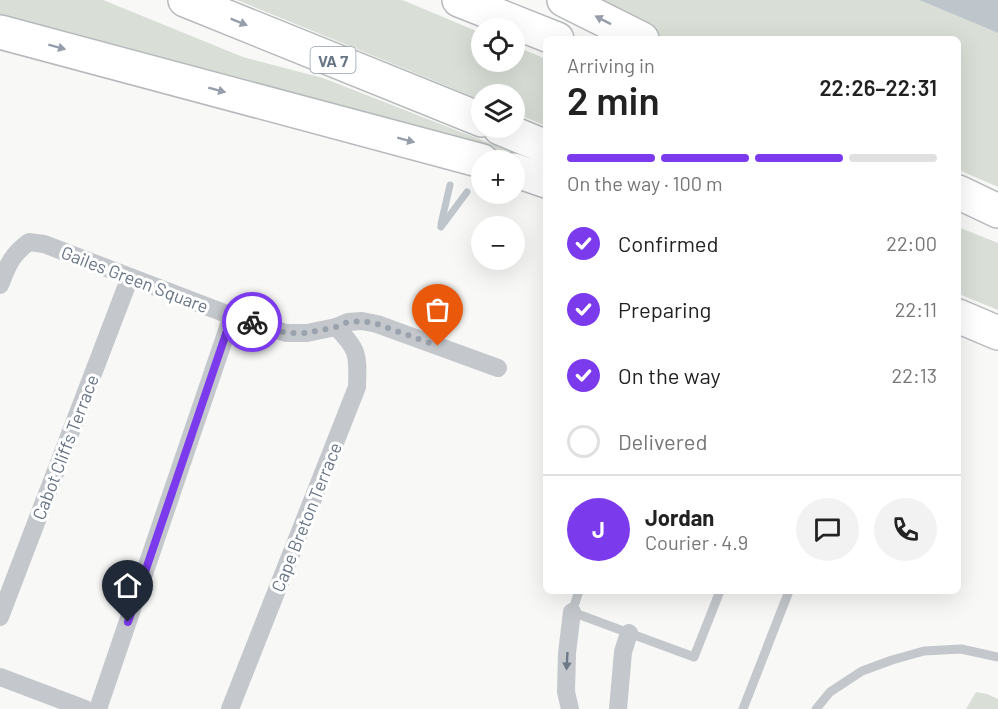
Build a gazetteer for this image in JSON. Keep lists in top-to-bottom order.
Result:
{
  "streets": {
    "highway": ["VA 7"],
    "street": ["Gailes Green Square", "Cabot Cliffs Terrace", "Cape Breton Terrace"]
  },
  "crossings": [
    ["Gailes Green Square", "Cabot Cliffs Terrace"],
    ["Gailes Green Square", "Cape Breton Terrace"]
  ],
  "page": {
    "map_buttons": ["+", "−"],
    "heading": ["2 min", "Arriving in", "22:26–22:31"],
    "panel": ["Jordan", "Courier · 4.9"],
    "bar": "On the way · 100 m",
    "list": [
      ["Confirmed", "22:00"],
      ["Preparing", "22:11"],
      ["On the way", "22:13"],
      "Delivered"
    ],
    "round": "J"
  }
}
